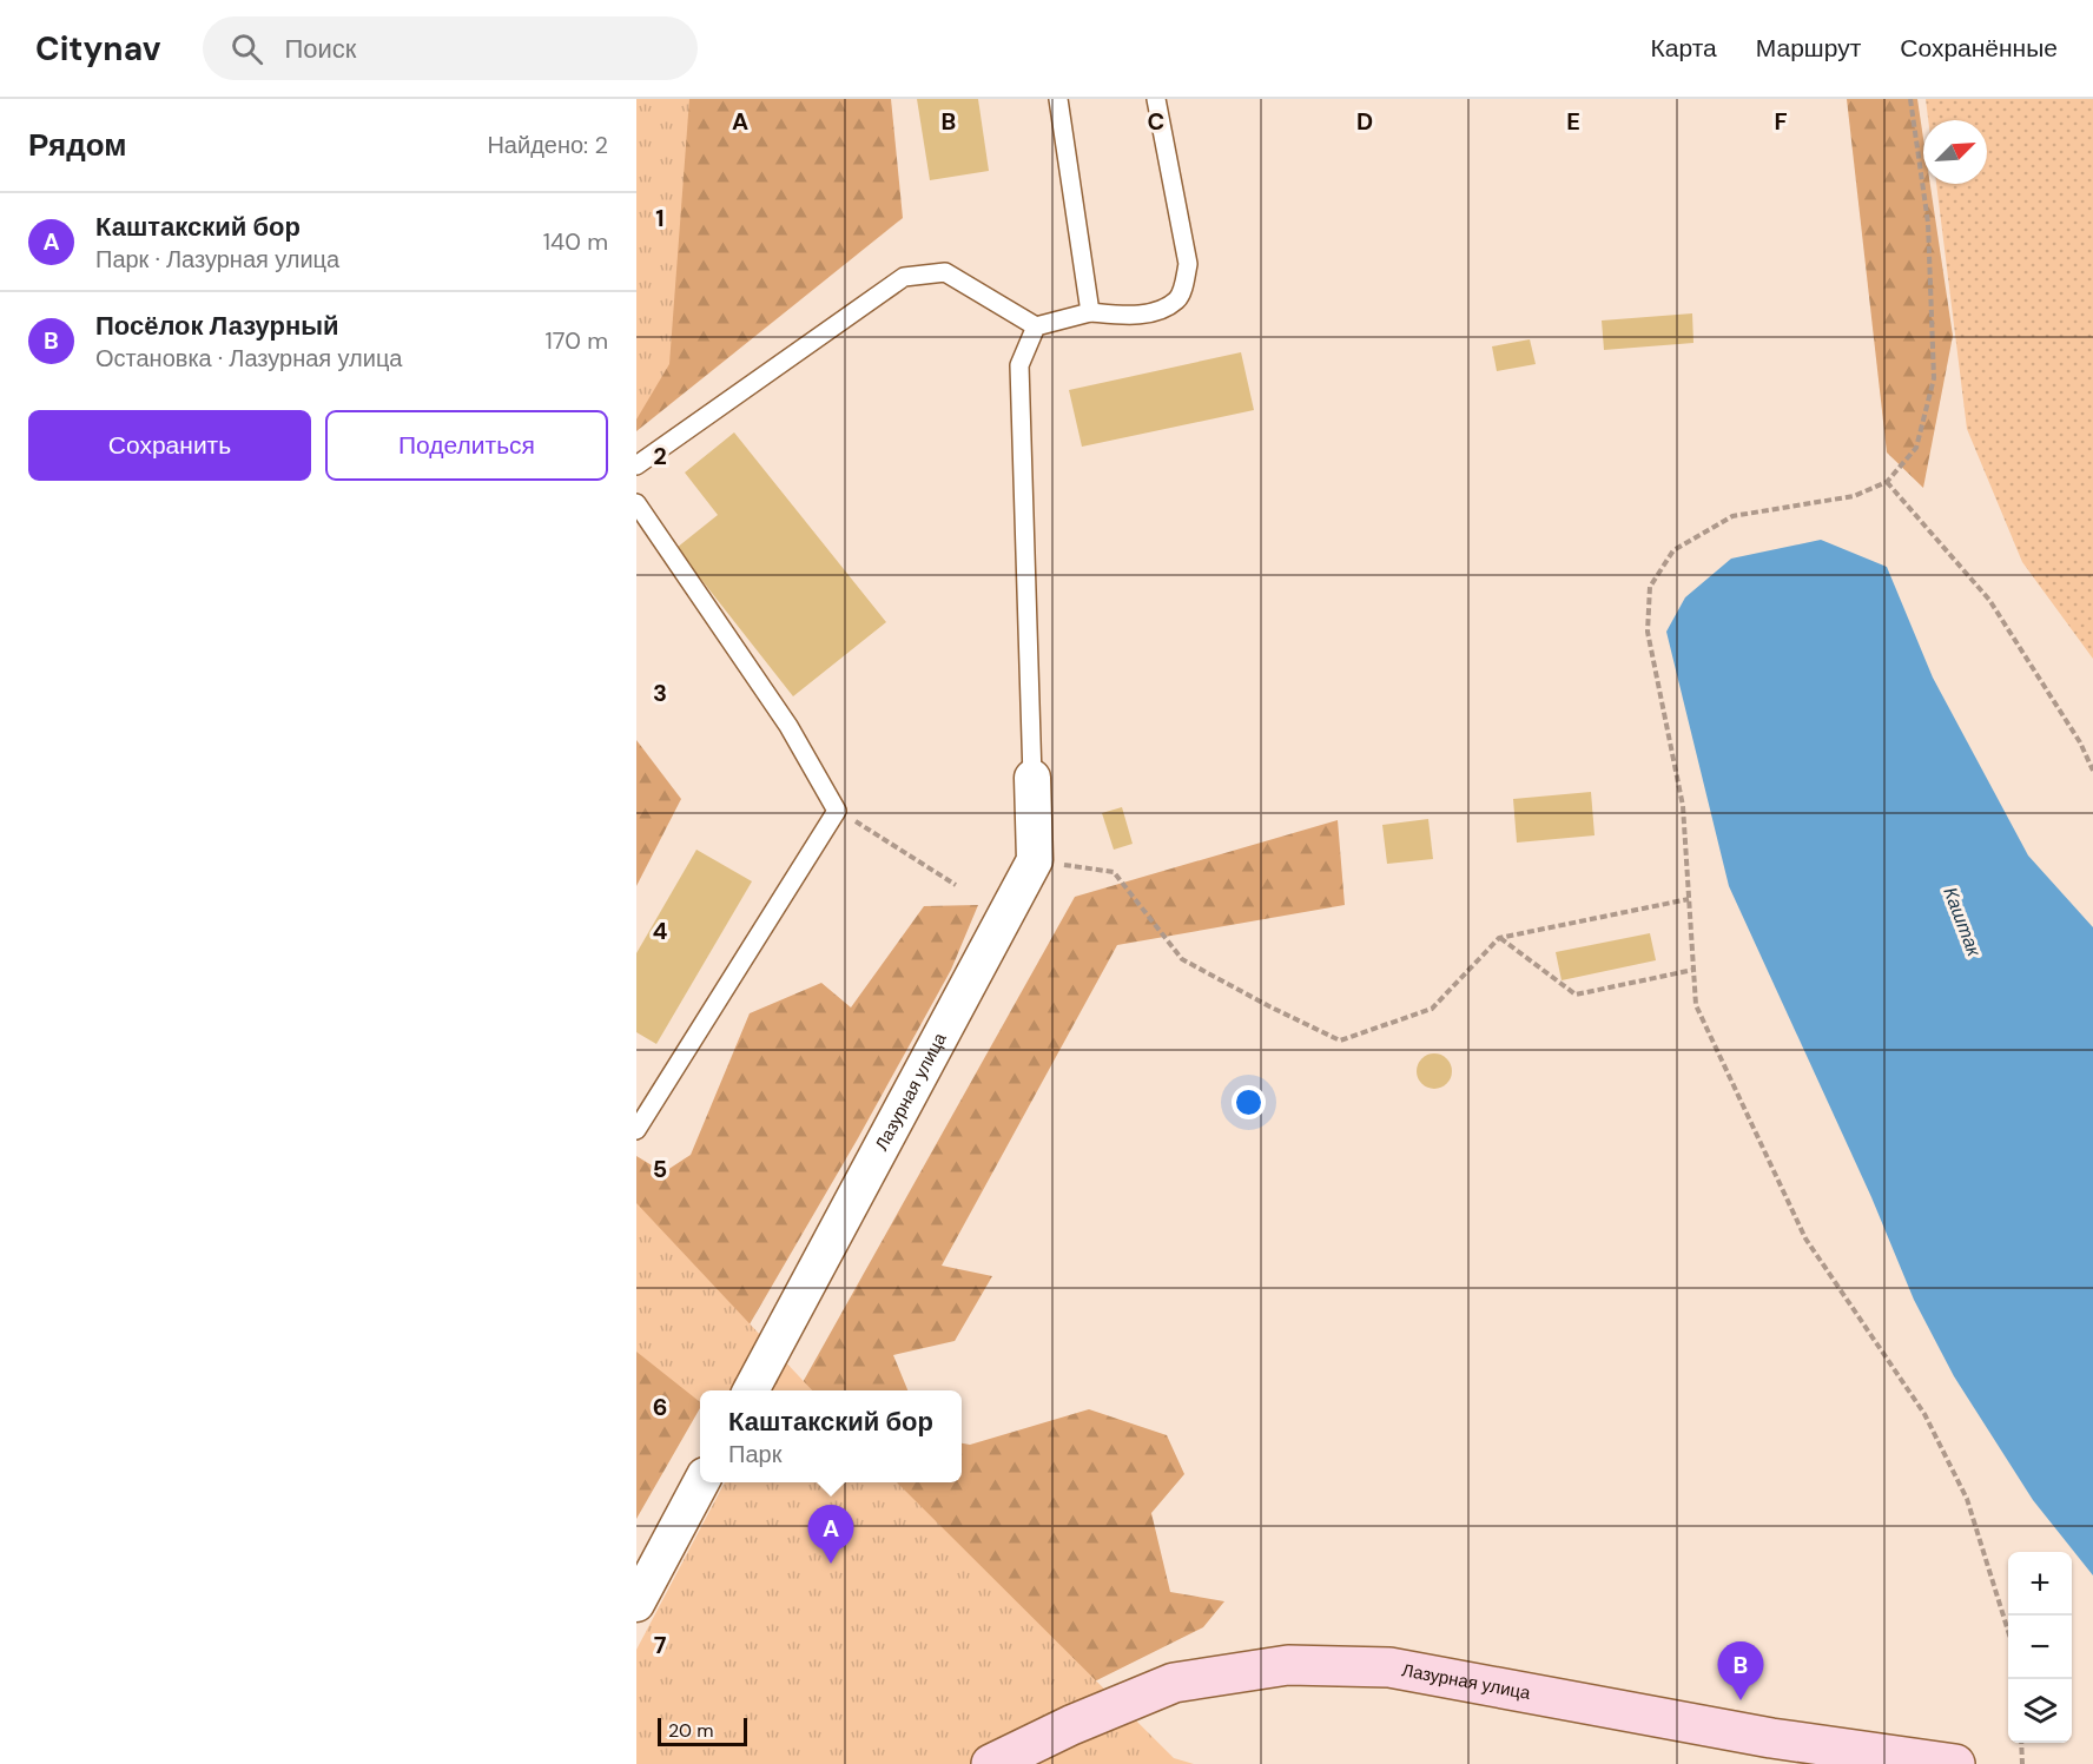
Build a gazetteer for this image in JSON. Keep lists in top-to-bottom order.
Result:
{
  "streets": {
    "main road": ["Лазурная улица"]
  },
  "water": ["Каштак"],
  "scale_bar": "20 m",
  "north": "top right",
  "page": {
    "header": "Citynav",
    "search": "Поиск",
    "nav": ["Карта", "Маршрут", "Сохранённые"],
    "heading": ["Рядом", "Найдено: 2"],
    "list": [
      {
        "mark": "A",
        "name": "Каштакский бор",
        "note": "Парк · Лазурная улица",
        "value": "140 m"
      },
      {
        "mark": "B",
        "name": "Посёлок Лазурный",
        "note": "Остановка · Лазурная улица",
        "value": "170 m"
      }
    ],
    "buttons": ["Сохранить", "Поделиться"],
    "popup": ["Каштакский бор", "Парк"],
    "pins": ["A", "B"],
    "map_buttons": ["+", "−"],
    "scale": "20 m"
  },
  "grid": {
    "columns": [
      "A",
      "B",
      "C",
      "D",
      "E",
      "F"
    ],
    "rows": [
      "1",
      "2",
      "3",
      "4",
      "5",
      "6",
      "7"
    ]
  }
}
